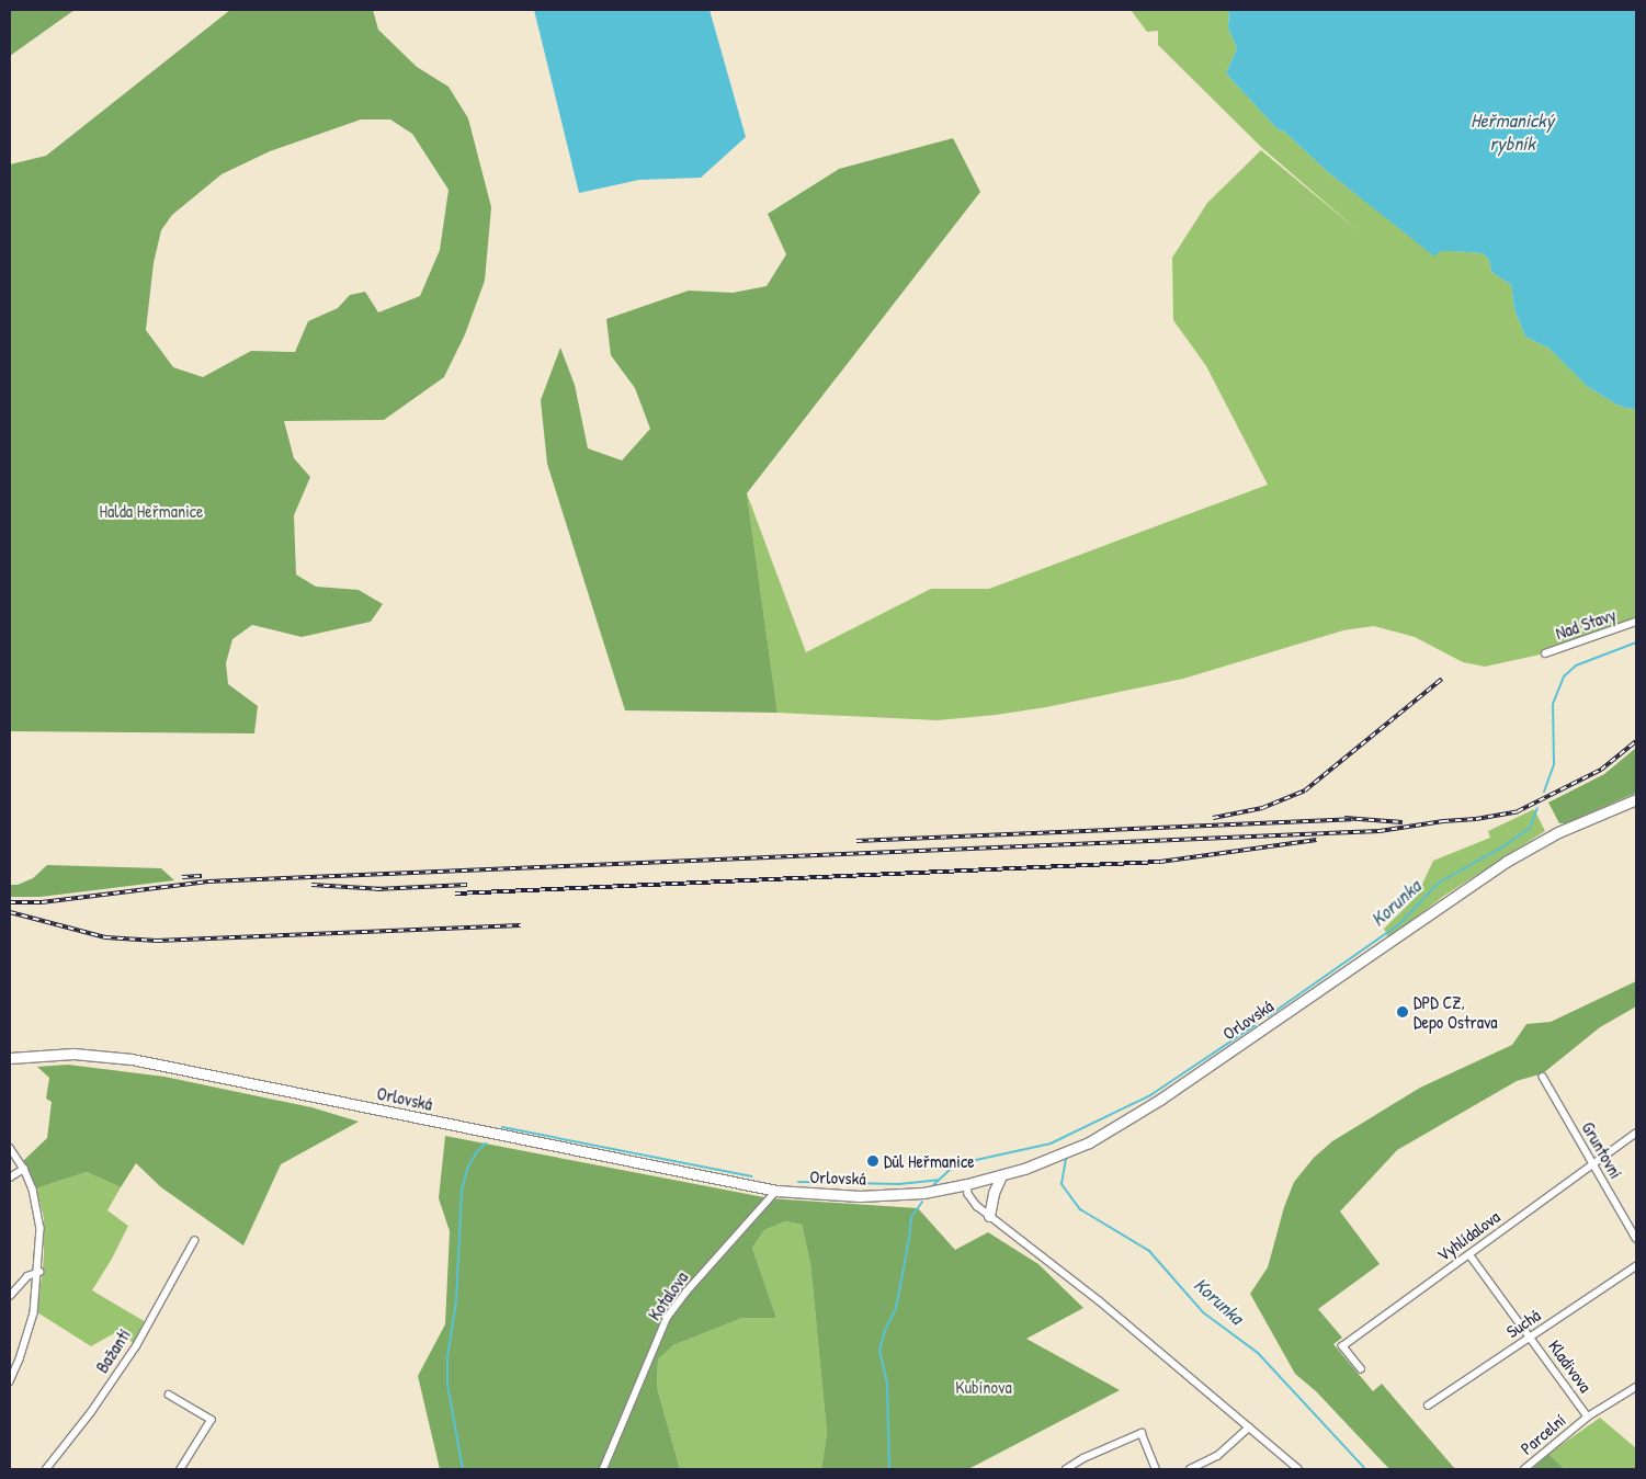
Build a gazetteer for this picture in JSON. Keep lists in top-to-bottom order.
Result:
{
  "streets": {
    "main road": ["Orlovská"],
    "street": [
      "Nad Stavy",
      "Gruntovní",
      "Vyhlídalova",
      "Kotalova",
      "Suchá",
      "Bažantí",
      "Kladivova",
      "Parcelní"
    ]
  },
  "crossings": [
    ["Orlovská", "Kotalova"],
    ["Gruntovní", "Vyhlídalova"],
    ["Vyhlídalova", "Kladivova"],
    ["Suchá", "Kladivova"],
    ["Kladivova", "Parcelní"]
  ],
  "water": ["Heřmanický rybník", "Korunka"],
  "parks": ["Halda Heřmanice", "Kubínova"],
  "places": ["DPD CZ, Depo Ostrava", "Důl Heřmanice"]
}
